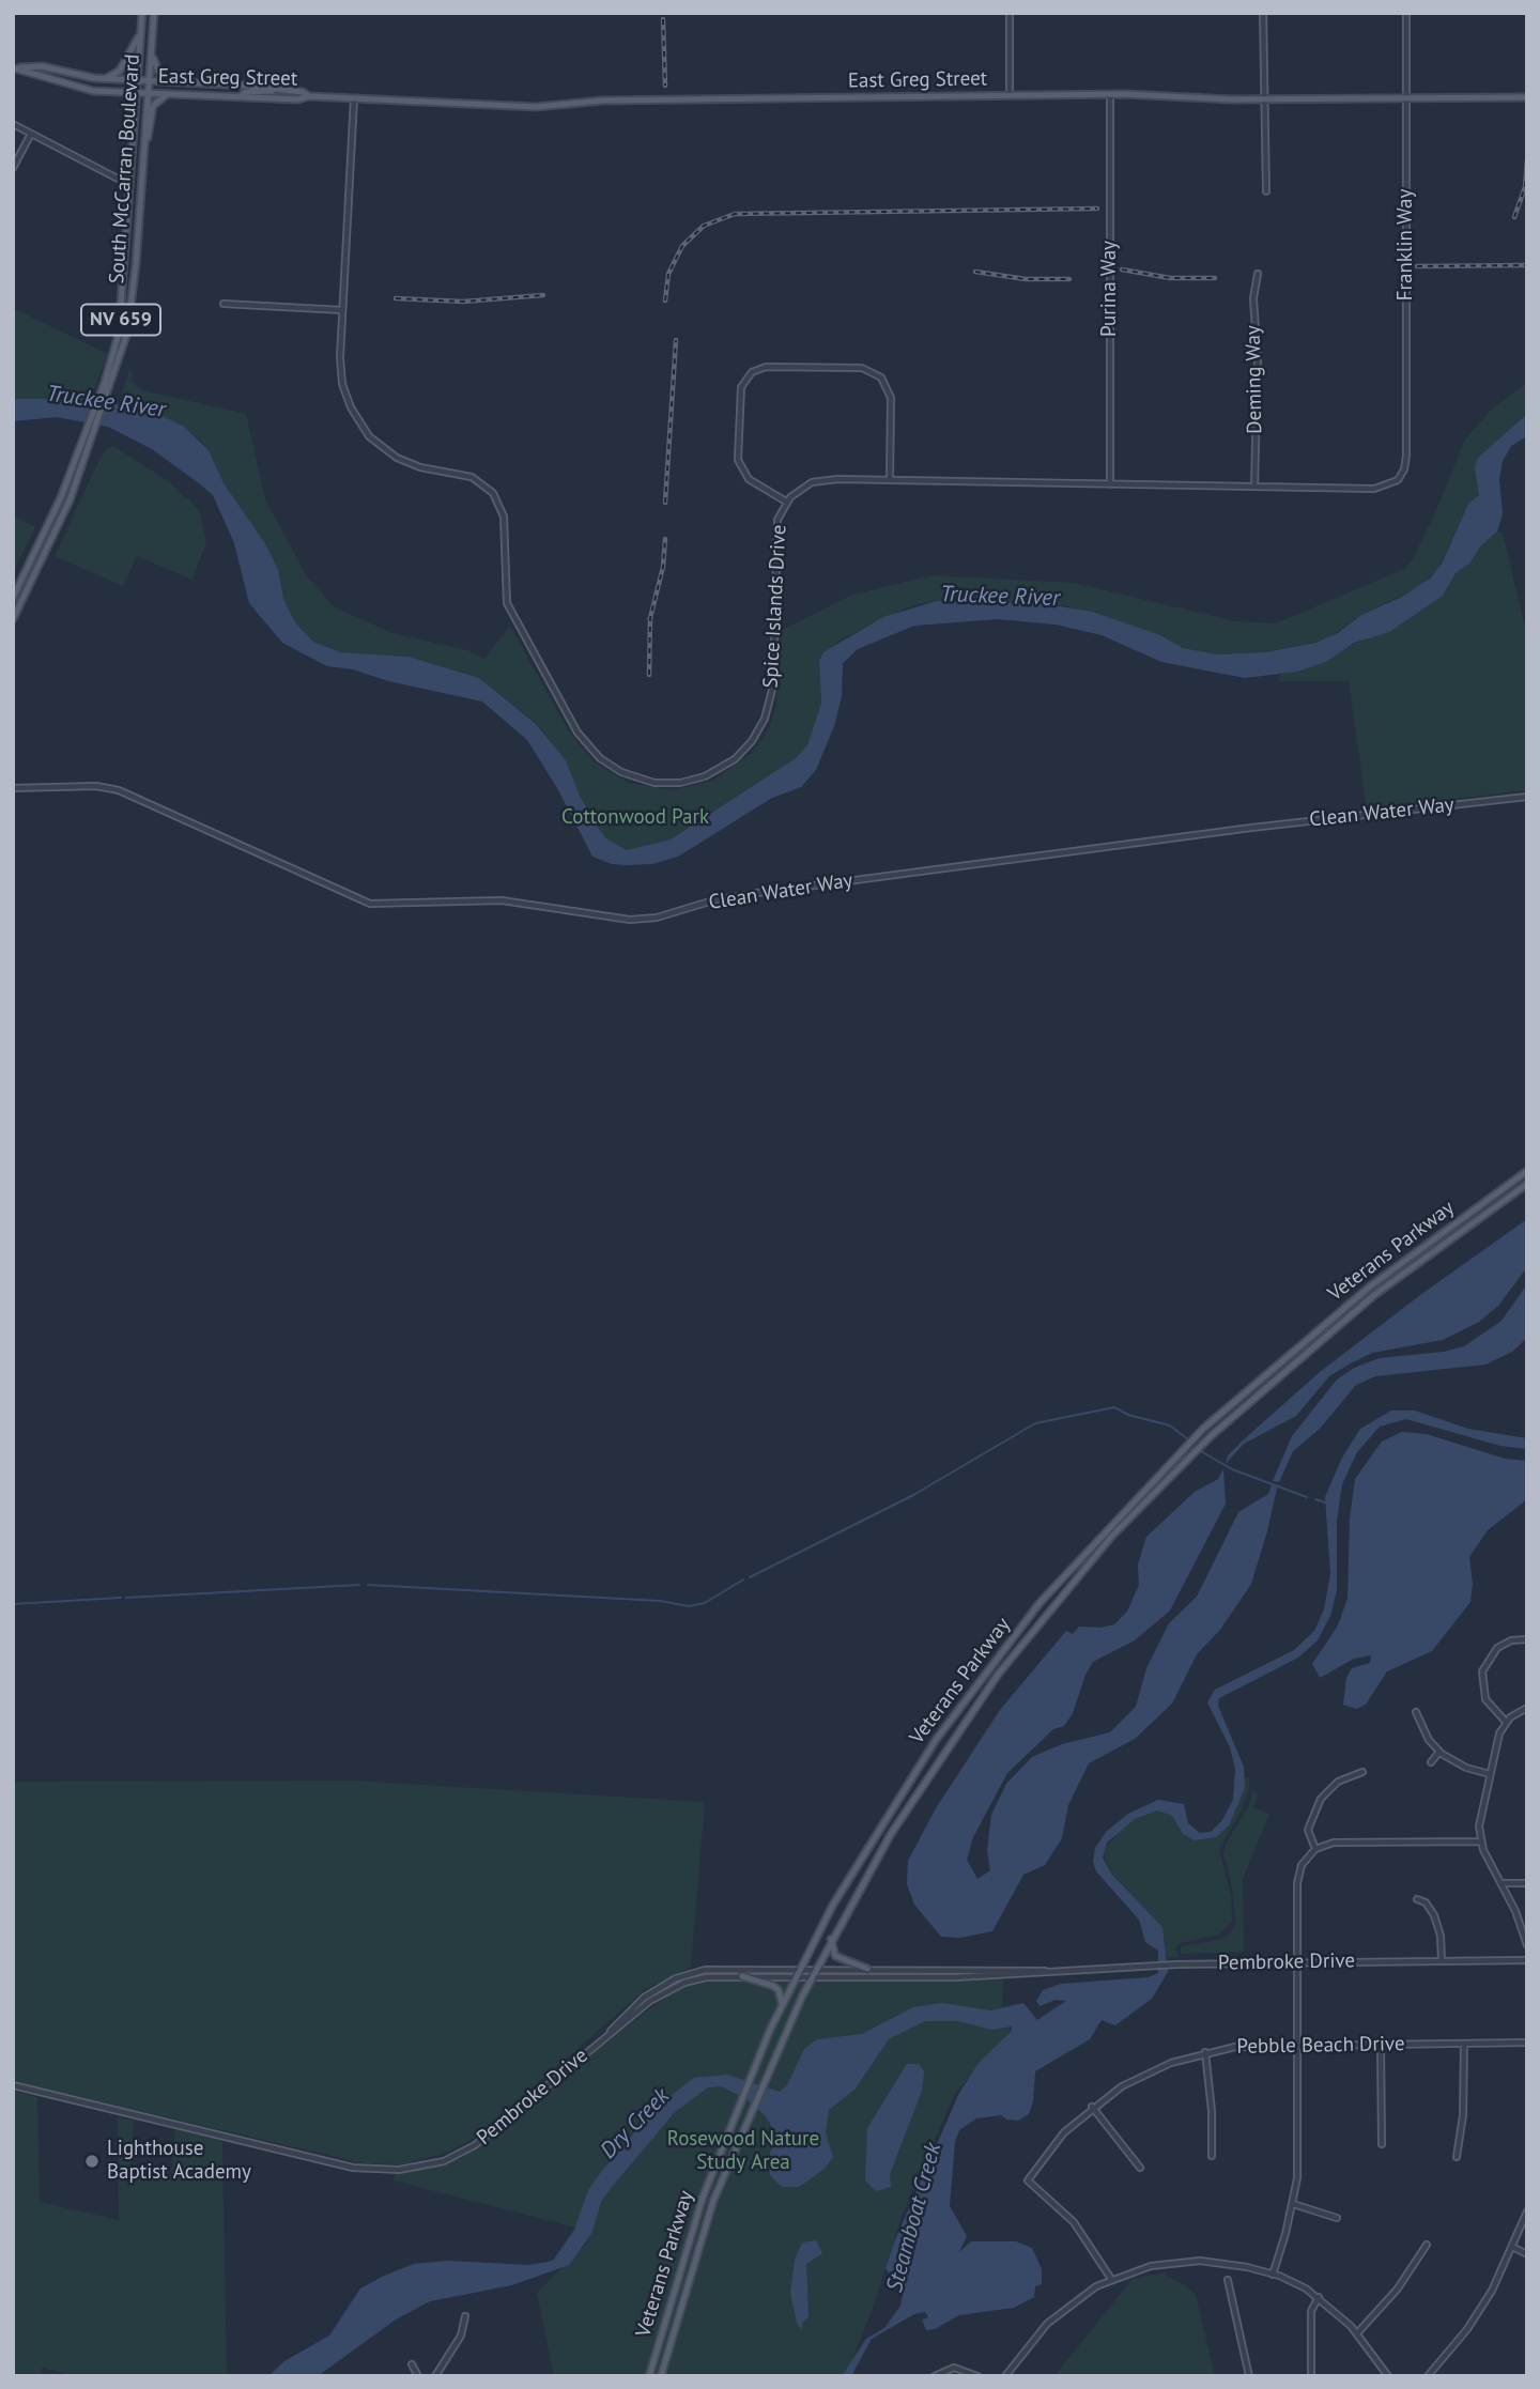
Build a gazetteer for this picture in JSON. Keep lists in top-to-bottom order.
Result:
{
  "streets": {
    "main road": [
      "East Greg Street",
      "South McCarran Boulevard",
      "NV 659",
      "Veterans Parkway"
    ],
    "street": [
      "Franklin Way",
      "Purina Way",
      "Deming Way",
      "Spice Islands Drive",
      "Clean Water Way",
      "Pembroke Drive",
      "Pebble Beach Drive"
    ]
  },
  "crossings": [
    ["East Greg Street", "South McCarran Boulevard"],
    ["East Greg Street", "Franklin Way"],
    ["East Greg Street", "Purina Way"],
    ["East Greg Street", "Spice Islands Drive"],
    ["Franklin Way", "Spice Islands Drive"],
    ["Purina Way", "Spice Islands Drive"],
    ["Deming Way", "Spice Islands Drive"],
    ["Veterans Parkway", "Pembroke Drive"]
  ],
  "water": ["Truckee River", "Dry Creek", "Steamboat Creek"],
  "parks": ["Cottonwood Park", "Rosewood Nature Study Area"],
  "places": ["Lighthouse Baptist Academy"]
}
